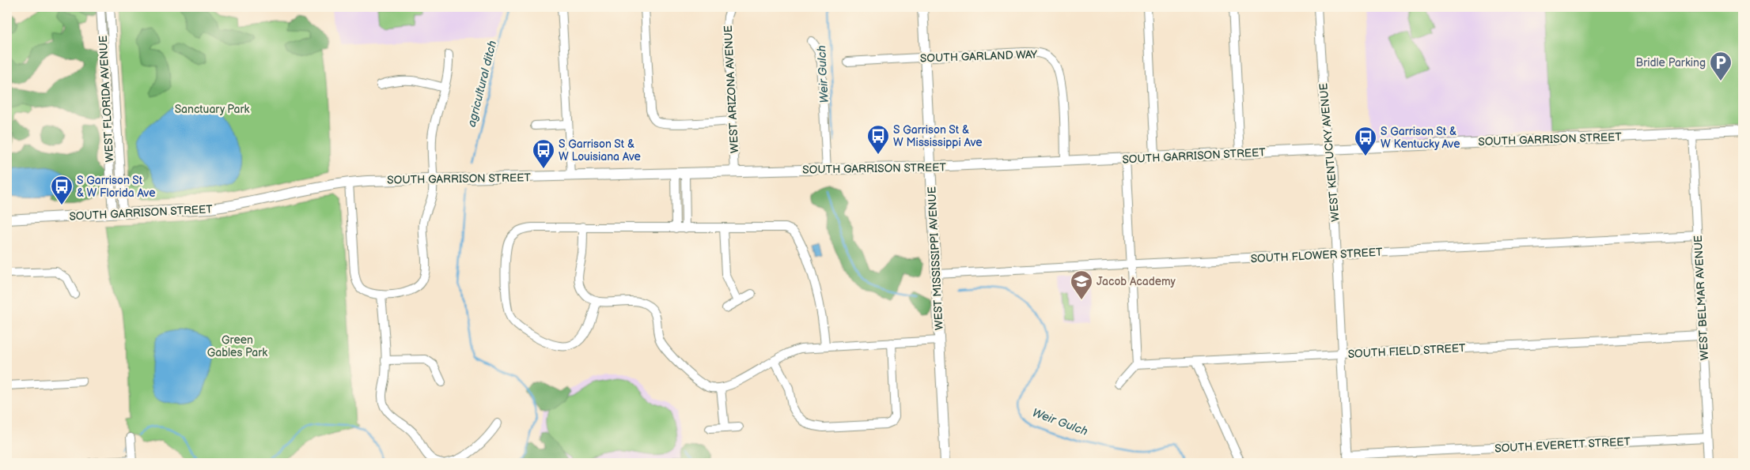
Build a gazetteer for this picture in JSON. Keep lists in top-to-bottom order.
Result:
{
  "streets": {
    "main road": ["SOUTH GARRISON STREET", "WEST MISSISSIPPI AVENUE"],
    "street": [
      "SOUTH GARLAND WAY",
      "WEST ARIZONA AVENUE",
      "WEST FLORIDA AVENUE",
      "WEST KENTUCKY AVENUE",
      "SOUTH FLOWER STREET",
      "WEST BELMAR AVENUE",
      "SOUTH FIELD STREET",
      "SOUTH EVERETT STREET"
    ]
  },
  "crossings": [
    ["SOUTH GARLAND WAY", "SOUTH GARRISON STREET"],
    ["SOUTH GARLAND WAY", "WEST MISSISSIPPI AVENUE"],
    ["WEST ARIZONA AVENUE", "SOUTH GARRISON STREET"],
    ["WEST FLORIDA AVENUE", "SOUTH GARRISON STREET"],
    ["SOUTH GARRISON STREET", "WEST KENTUCKY AVENUE"],
    ["SOUTH GARRISON STREET", "WEST MISSISSIPPI AVENUE"],
    ["SOUTH GARRISON STREET", "WEST BELMAR AVENUE"],
    ["WEST KENTUCKY AVENUE", "SOUTH FLOWER STREET"],
    ["WEST KENTUCKY AVENUE", "SOUTH FIELD STREET"],
    ["WEST KENTUCKY AVENUE", "SOUTH EVERETT STREET"],
    ["SOUTH FLOWER STREET", "WEST MISSISSIPPI AVENUE"],
    ["SOUTH FLOWER STREET", "WEST BELMAR AVENUE"],
    ["WEST BELMAR AVENUE", "SOUTH FIELD STREET"],
    ["WEST BELMAR AVENUE", "SOUTH EVERETT STREET"]
  ],
  "water": ["Weir Gulch", "agricultural ditch"],
  "parks": ["Sanctuary Park", "Green Gables Park"],
  "places": {
    "parking": ["Bridle Parking"],
    "bus stop": [
      "S Garrison St & W Mississippi Ave",
      "S Garrison St & W Kentucky Ave",
      "S Garrison St & W Louisiana Ave",
      "S Garrison St & W Florida Ave"
    ],
    "school or university": ["Jacob Academy"]
  }
}
